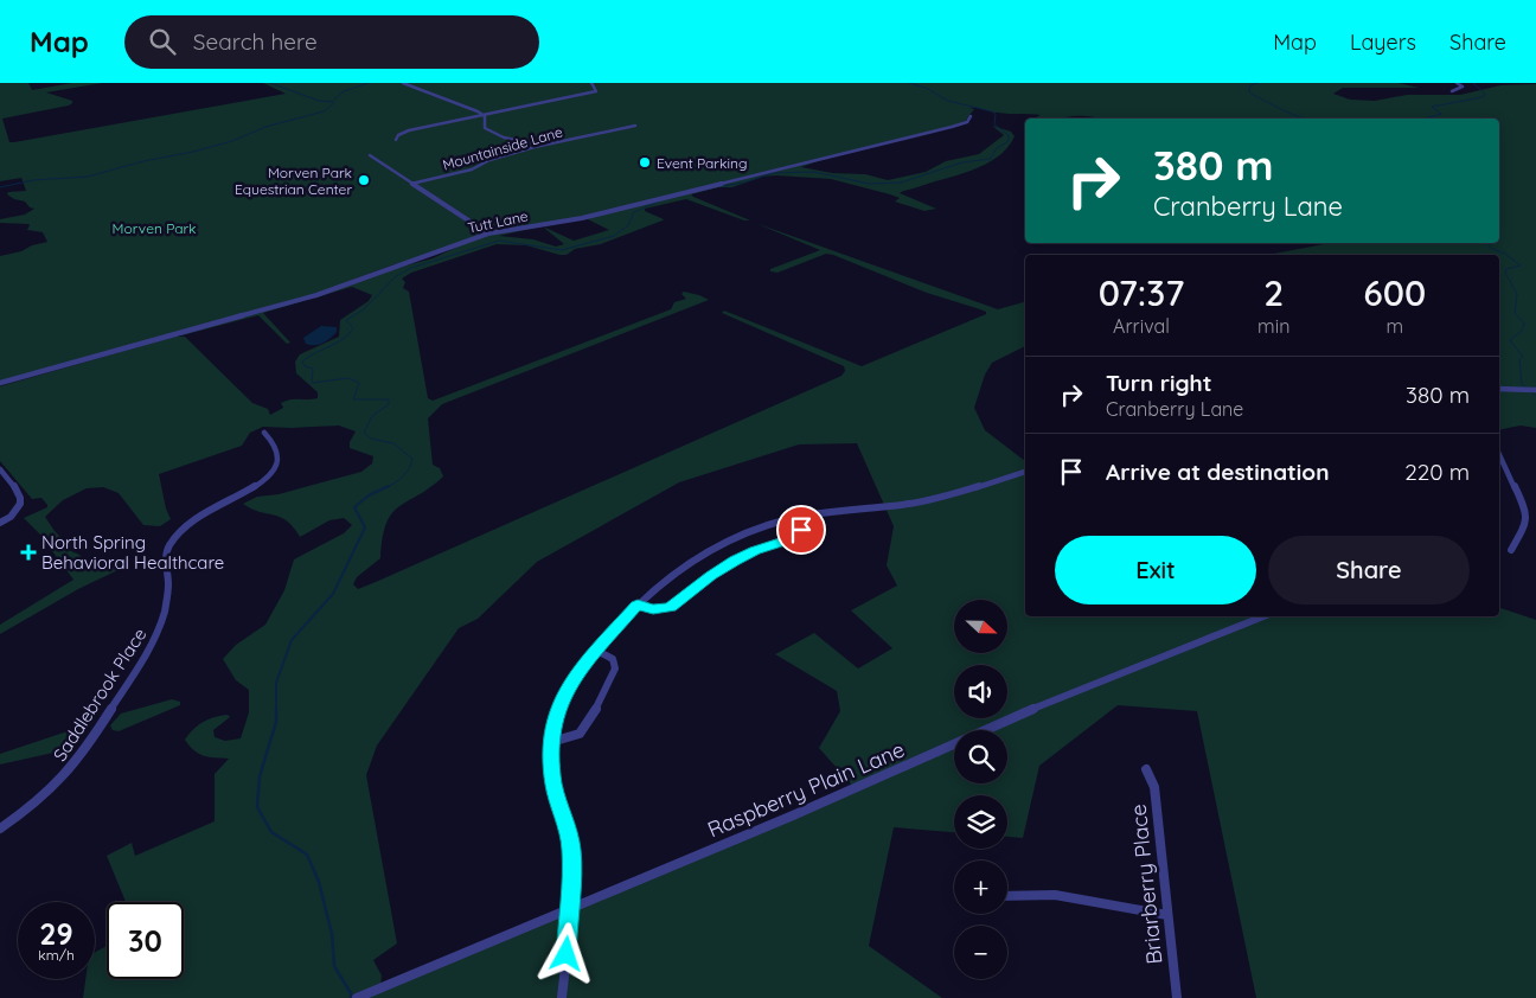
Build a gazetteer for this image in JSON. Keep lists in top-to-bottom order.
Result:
{
  "streets": {
    "street": [
      "Mountainside Lane",
      "Tutt Lane",
      "Saddlebrook Place",
      "Raspberry Plain Lane",
      "Briarberry Place"
    ]
  },
  "parks": ["Morven Park"],
  "places": {
    "other": ["Event Parking", "Morven Park Equestrian Center"],
    "health": ["North Spring Behavioral Healthcare"]
  },
  "north": "right",
  "page": {
    "header": "Map",
    "search": "Search here",
    "nav": ["Map", "Layers", "Share"],
    "turn": ["380 m", "Cranberry Lane"],
    "eta": [
      "07:37",
      "Arrival",
      "2",
      "min",
      "600",
      "m"
    ],
    "list": [
      {
        "name": "Turn right",
        "note": "Cranberry Lane",
        "value": "380 m"
      },
      {
        "name": "Arrive at destination",
        "value": "220 m"
      }
    ],
    "buttons": ["Exit", "Share"],
    "map_buttons": ["+", "−"],
    "speed": "29 km/h",
    "limit": "30"
  }
}
